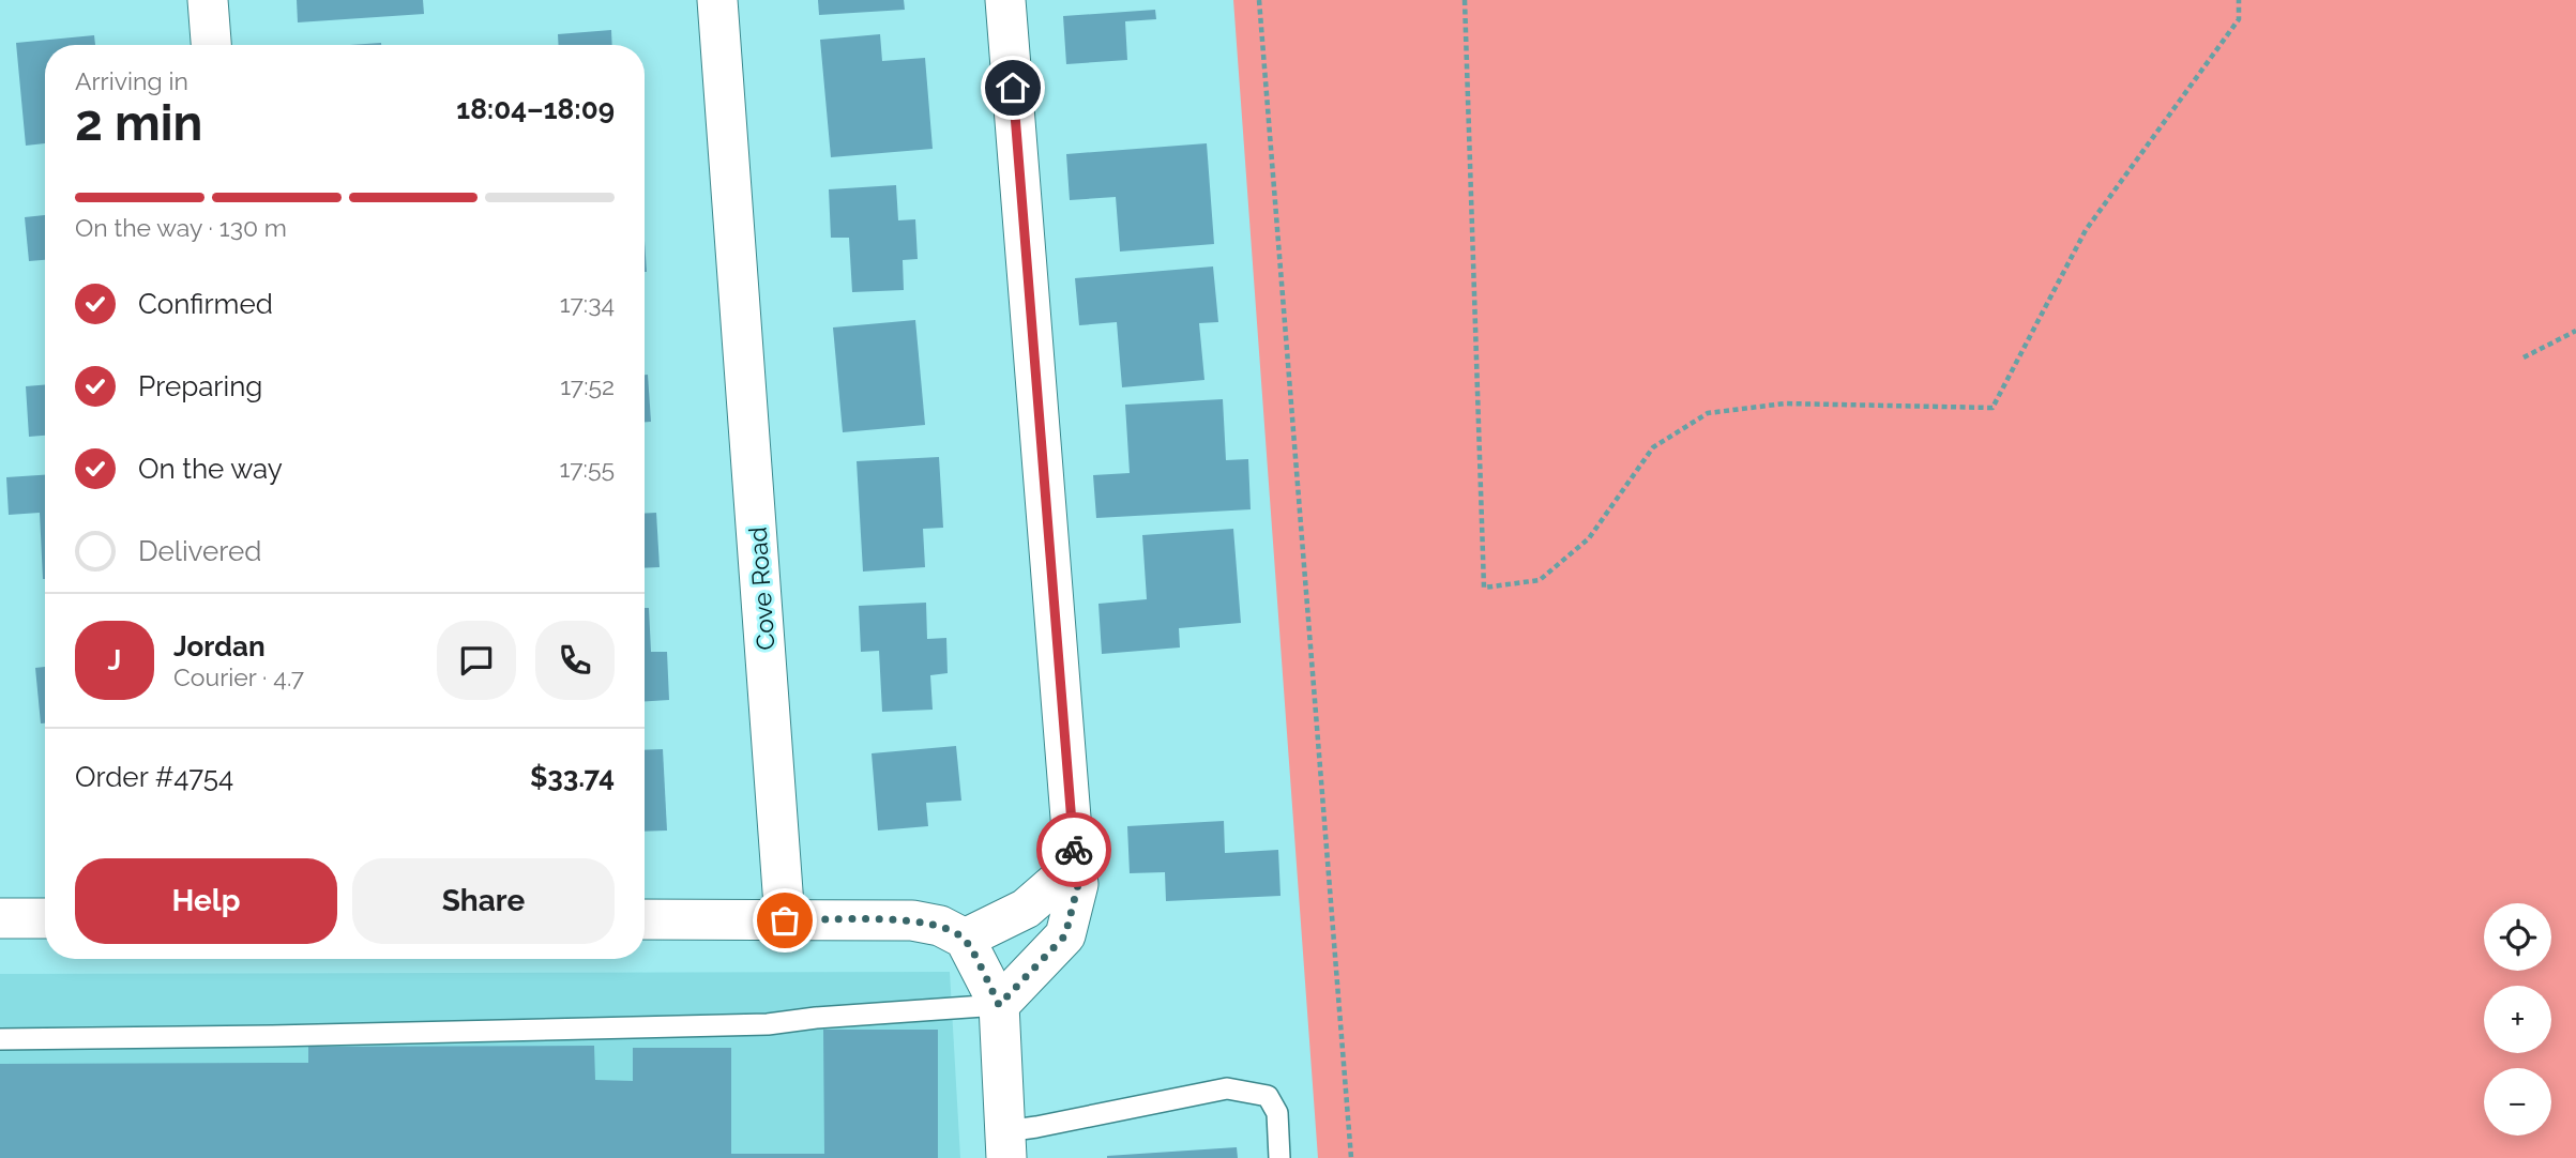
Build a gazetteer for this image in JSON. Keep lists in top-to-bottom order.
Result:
{
  "streets": {
    "street": ["Cove Road"]
  },
  "page": {
    "heading": ["2 min", "Arriving in", "18:04–18:09"],
    "panel": [
      "Jordan",
      "Courier · 4.7",
      "Order #4754",
      "$33.74"
    ],
    "bar": "On the way · 130 m",
    "list": [
      ["Confirmed", "17:34"],
      ["Preparing", "17:52"],
      ["On the way", "17:55"],
      "Delivered"
    ],
    "round": "J",
    "buttons": ["Help", "Share"],
    "map_buttons": ["+", "−"]
  }
}
